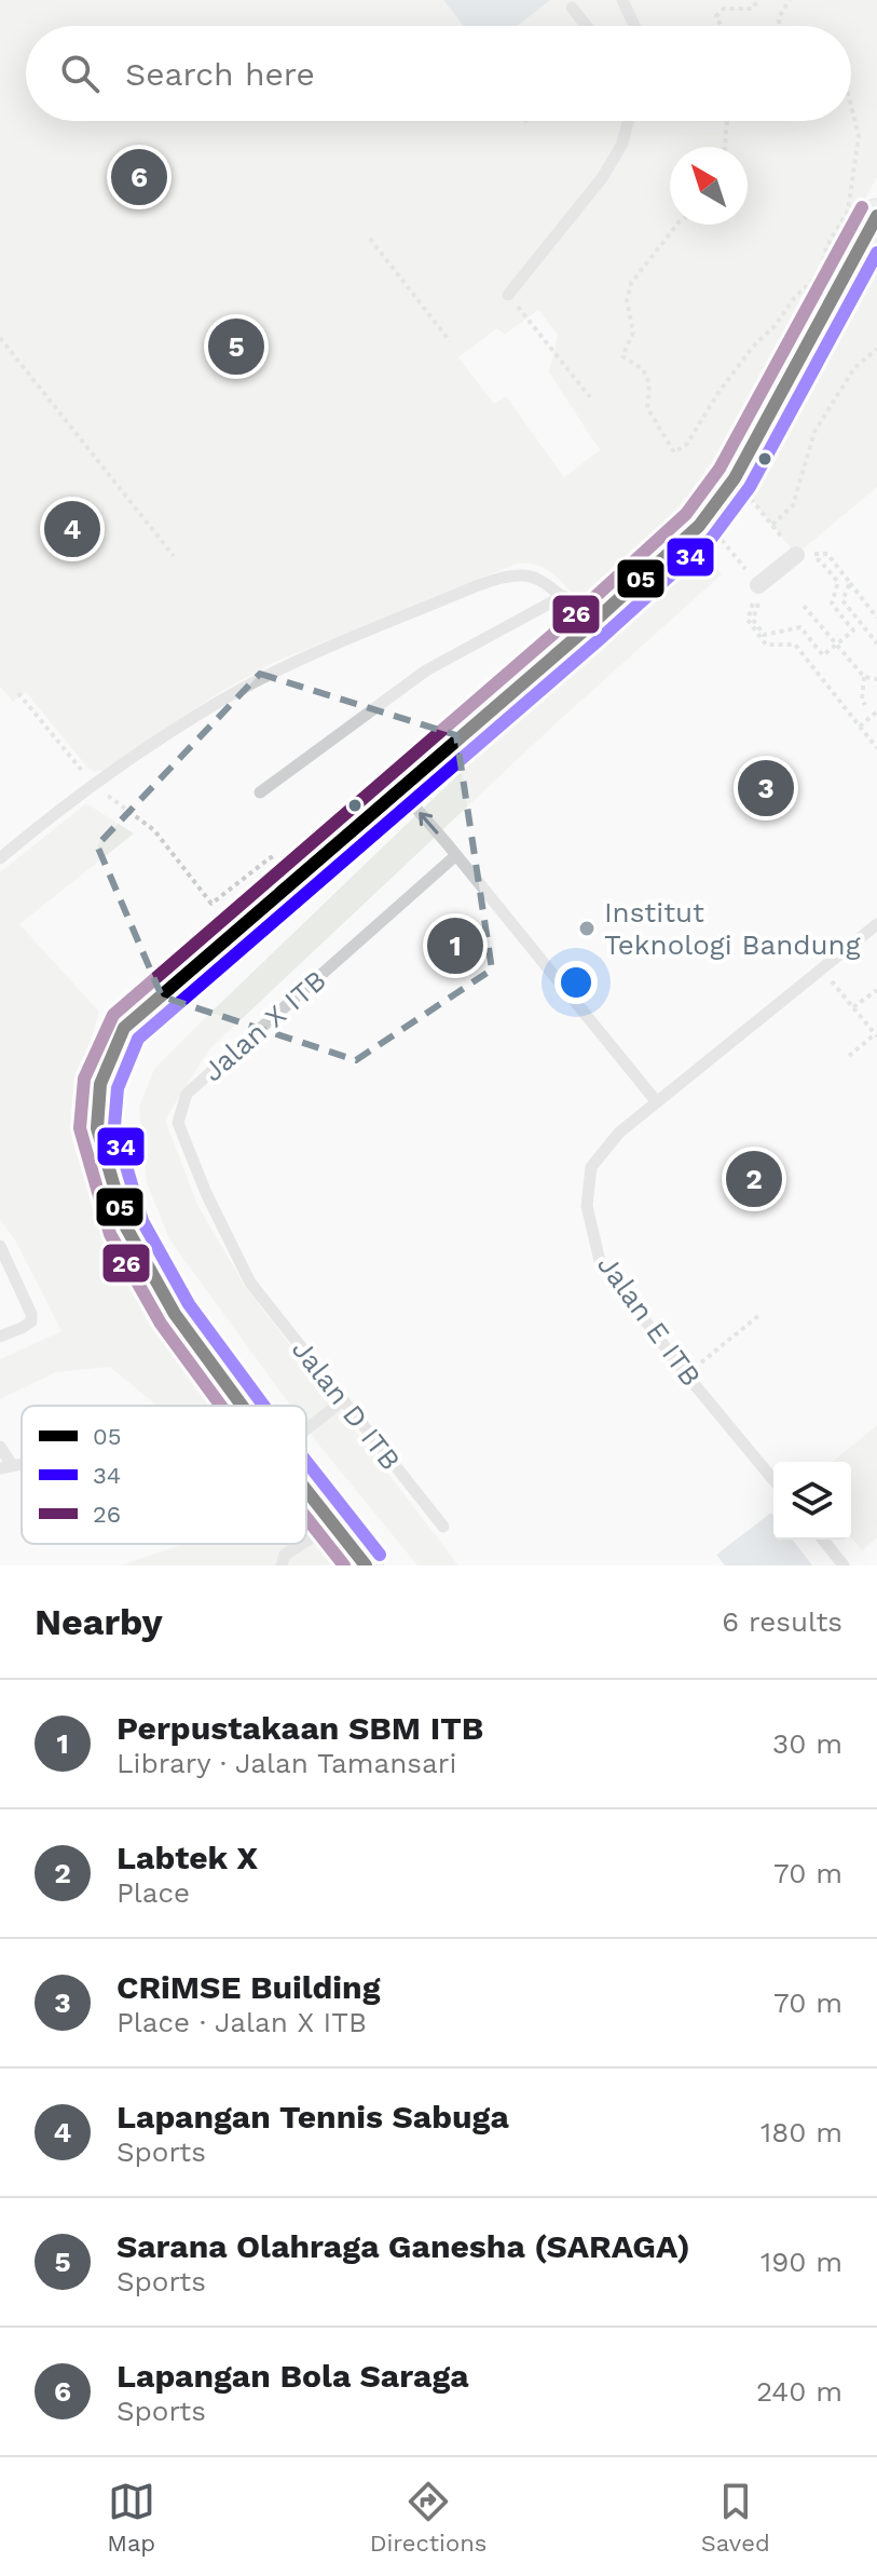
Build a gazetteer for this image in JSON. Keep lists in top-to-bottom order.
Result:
{
  "streets": {
    "lane": ["Jalan X ITB", "Jalan E ITB", "Jalan D ITB"]
  },
  "crossings": [
    ["Jalan X ITB", "Jalan D ITB"]
  ],
  "places": ["Institut Teknologi Bandung"],
  "lines": ["transit line 26", "transit line 05", "transit line 34"],
  "legend": ["05", "34", "26"],
  "north": "top left",
  "page": {
    "search": "Search here",
    "pins": [
      "6",
      "5",
      "4",
      "3",
      "1",
      "2"
    ],
    "heading": ["Nearby", "6 results"],
    "list": [
      {
        "mark": "1",
        "name": "Perpustakaan SBM ITB",
        "note": "Library · Jalan Tamansari",
        "value": "30 m"
      },
      {
        "mark": "2",
        "name": "Labtek X",
        "note": "Place",
        "value": "70 m"
      },
      {
        "mark": "3",
        "name": "CRiMSE Building",
        "note": "Place · Jalan X ITB",
        "value": "70 m"
      },
      {
        "mark": "4",
        "name": "Lapangan Tennis Sabuga",
        "note": "Sports",
        "value": "180 m"
      },
      {
        "mark": "5",
        "name": "Sarana Olahraga Ganesha (SARAGA)",
        "note": "Sports",
        "value": "190 m"
      },
      {
        "mark": "6",
        "name": "Lapangan Bola Saraga",
        "note": "Sports",
        "value": "240 m"
      }
    ],
    "nav": ["Map", "Directions", "Saved"]
  }
}
